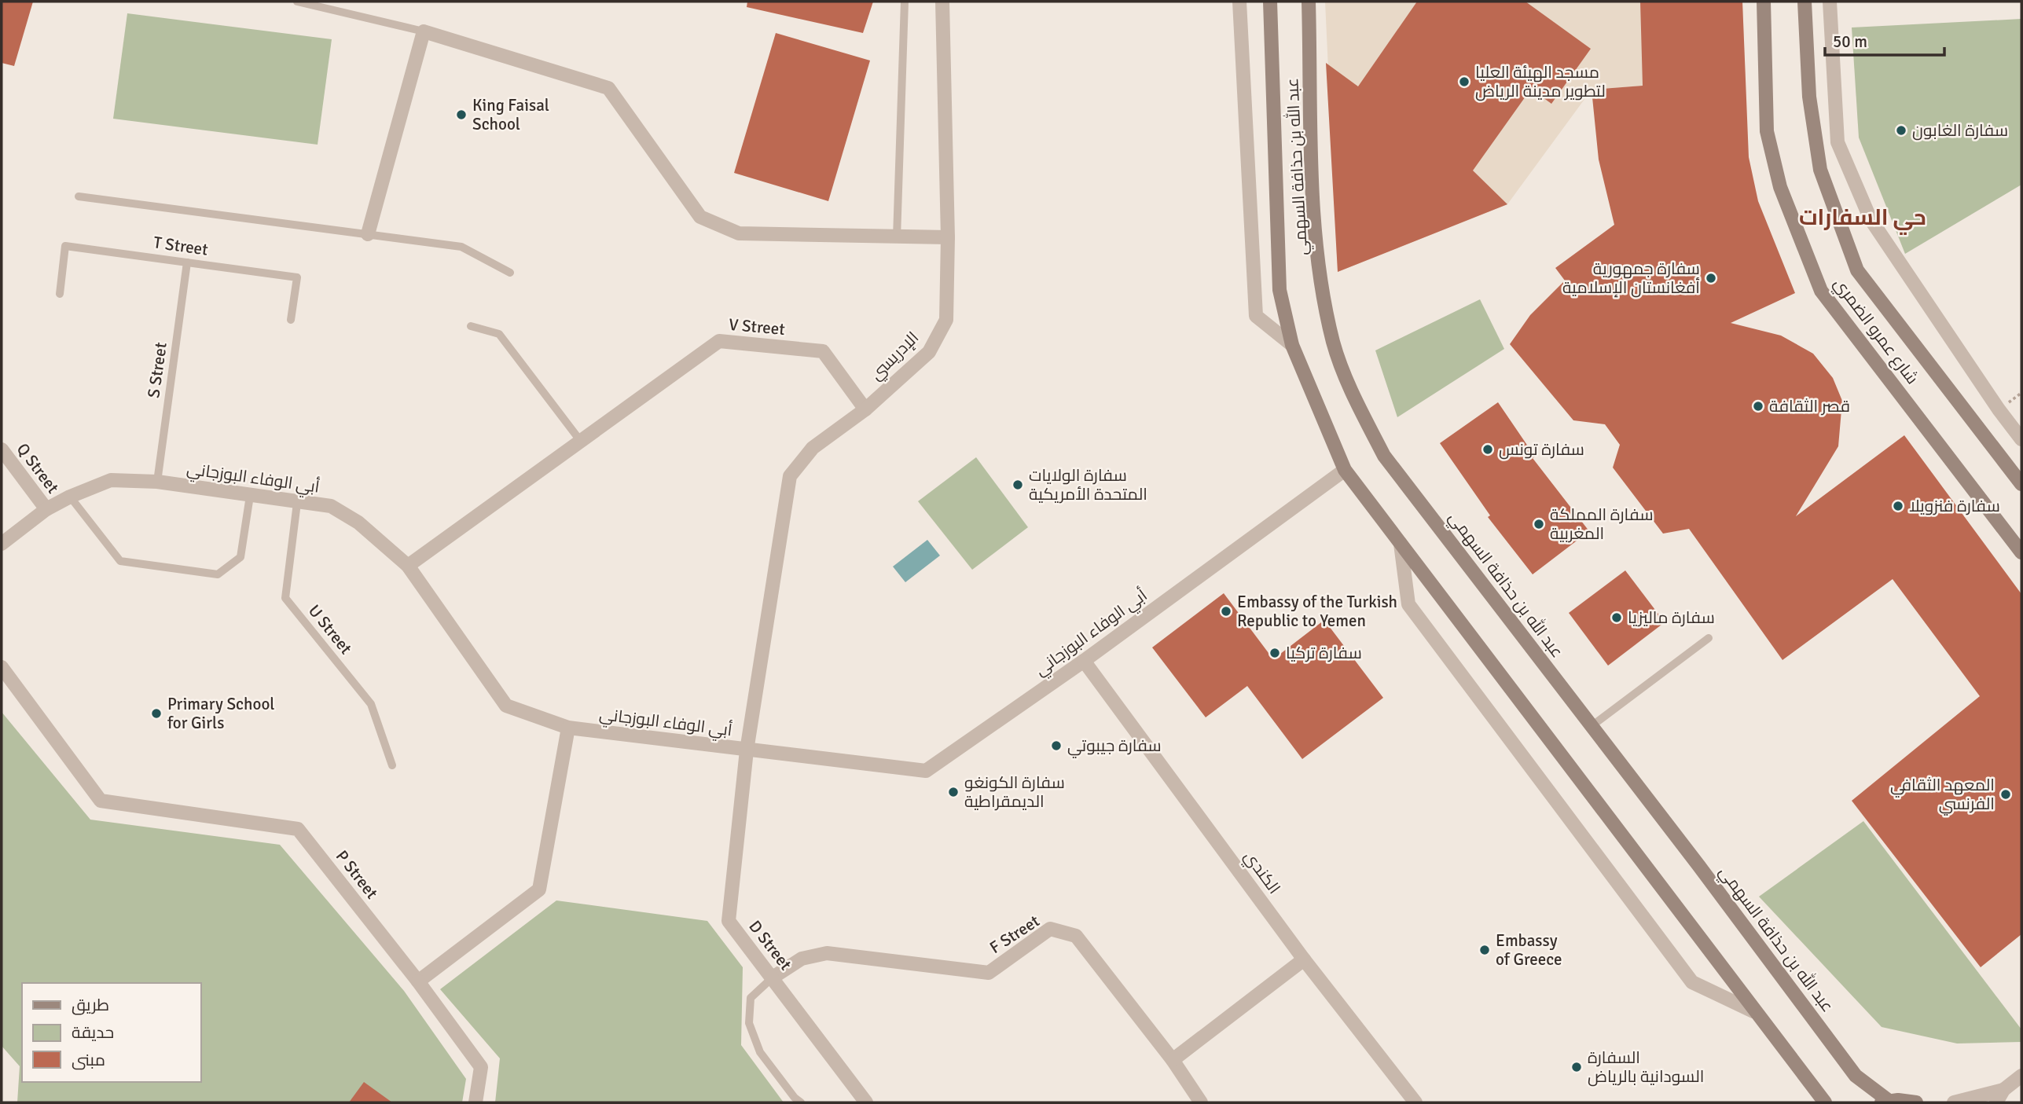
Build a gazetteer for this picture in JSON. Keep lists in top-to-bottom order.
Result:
{
  "streets": {
    "street": [
      "عبد الله بن حذافة السهمي",
      "V Street",
      "شارع عمرو الضمري",
      "الإدريسي",
      "Q Street",
      "أبي الوفاء البوزجاني",
      "الكندي",
      "P Street",
      "F Street",
      "D Street"
    ],
    "lane": ["T Street", "S Street", "U Street"]
  },
  "crossings": [
    ["عبد الله بن حذافة السهمي", "أبي الوفاء البوزجاني"],
    ["T Street", "S Street"],
    ["V Street", "الإدريسي"],
    ["V Street", "أبي الوفاء البوزجاني"],
    ["الإدريسي", "D Street"],
    ["S Street", "أبي الوفاء البوزجاني"],
    ["Q Street", "أبي الوفاء البوزجاني"],
    ["أبي الوفاء البوزجاني", "U Street"],
    ["أبي الوفاء البوزجاني", "الكندي"],
    ["أبي الوفاء البوزجاني", "D Street"],
    ["F Street", "D Street"]
  ],
  "districts": ["حي السفارات"],
  "places": [
    "مسجد الهيئة العليا لتطوير مدينة الرياض",
    "King Faisal School",
    "سفارة الغابون",
    "سفارة جمهورية أفغانستان الإسلامية",
    "قصر الثقافة",
    "سفارة تونس",
    "سفارة الولايات المتحدة الأمريكية",
    "سفارة فنزويلا",
    "سفارة المملكة المغربية",
    "Embassy of the Turkish Republic to Yemen",
    "سفارة ماليزيا",
    "سفارة تركيا",
    "Primary School for Girls",
    "سفارة جيبوتي",
    "سفارة الكونغو الديمقراطية",
    "المعهد الثقافي الفرنسي",
    "Embassy of Greece",
    "السفارة السودانية بالرياض"
  ],
  "legend": ["طريق", "حديقة", "مبنى"],
  "scale_bar": "50 m"
}
